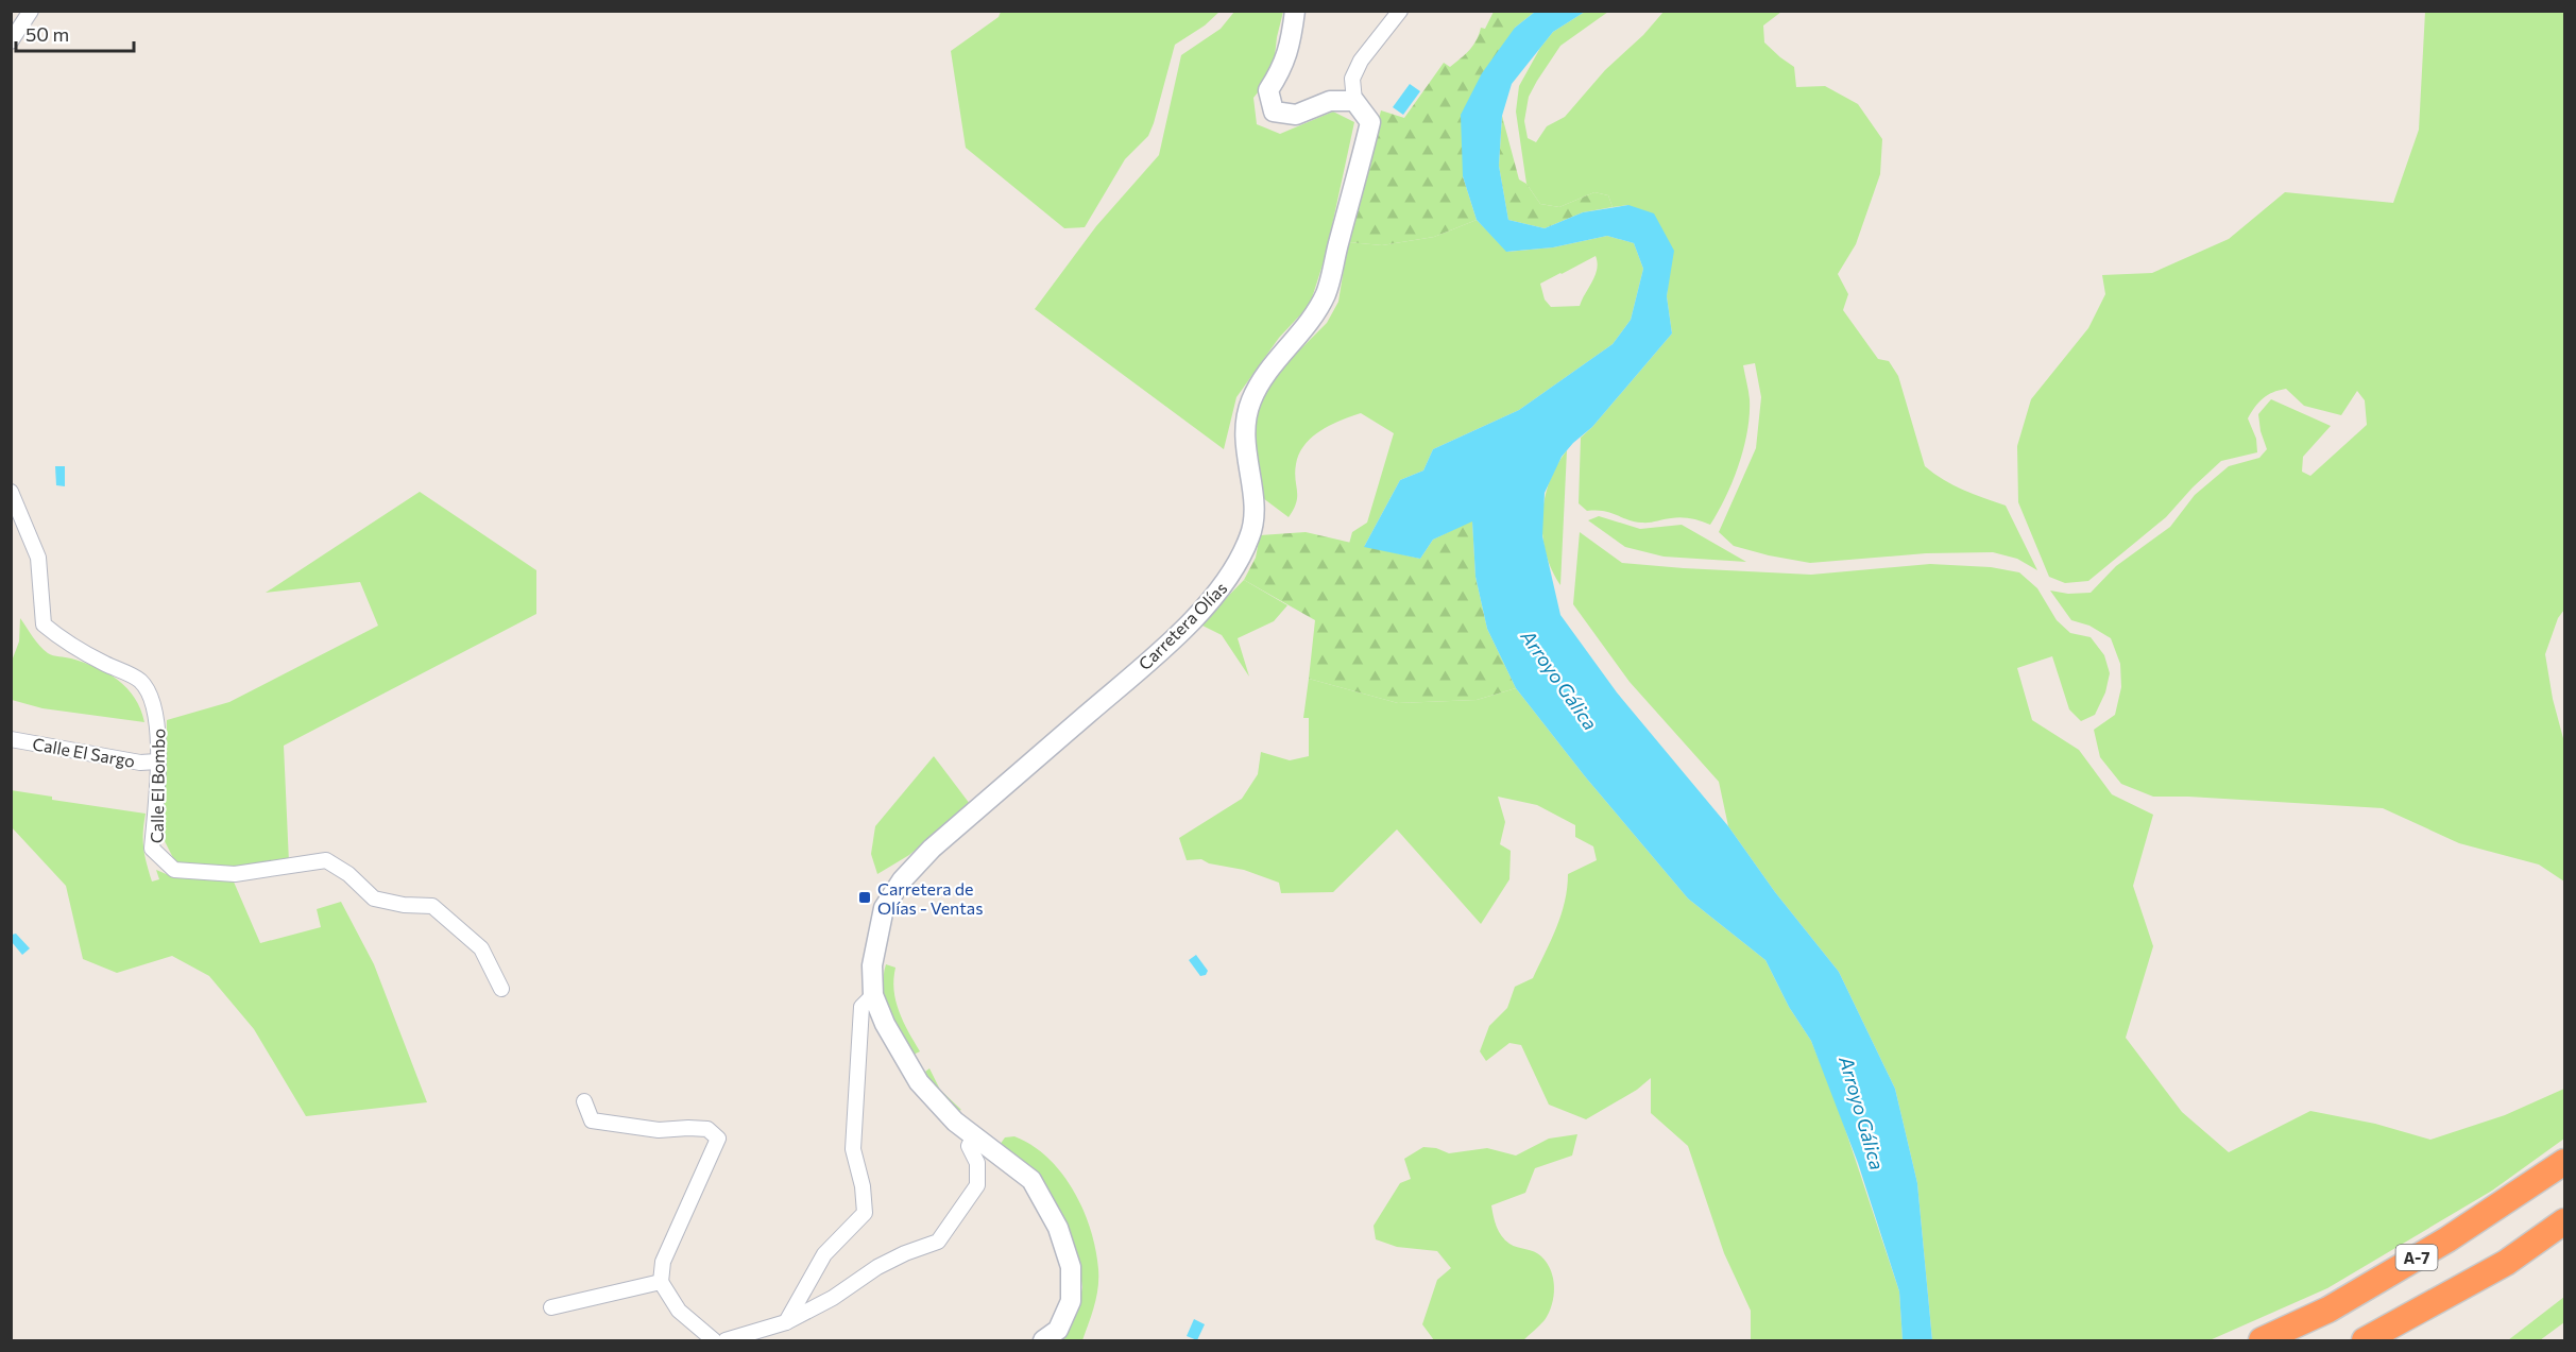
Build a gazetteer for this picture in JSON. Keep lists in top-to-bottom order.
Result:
{
  "streets": {
    "highway": ["A-7"],
    "main road": ["Carretera Olías"],
    "street": ["Calle El Sargo", "Calle El Bombo"]
  },
  "crossings": [
    ["Calle El Sargo", "Calle El Bombo"]
  ],
  "water": ["Arroyo Gálica"],
  "places": {
    "transit": ["Carretera de Olías - Ventas"]
  },
  "scale_bar": "50 m"
}
